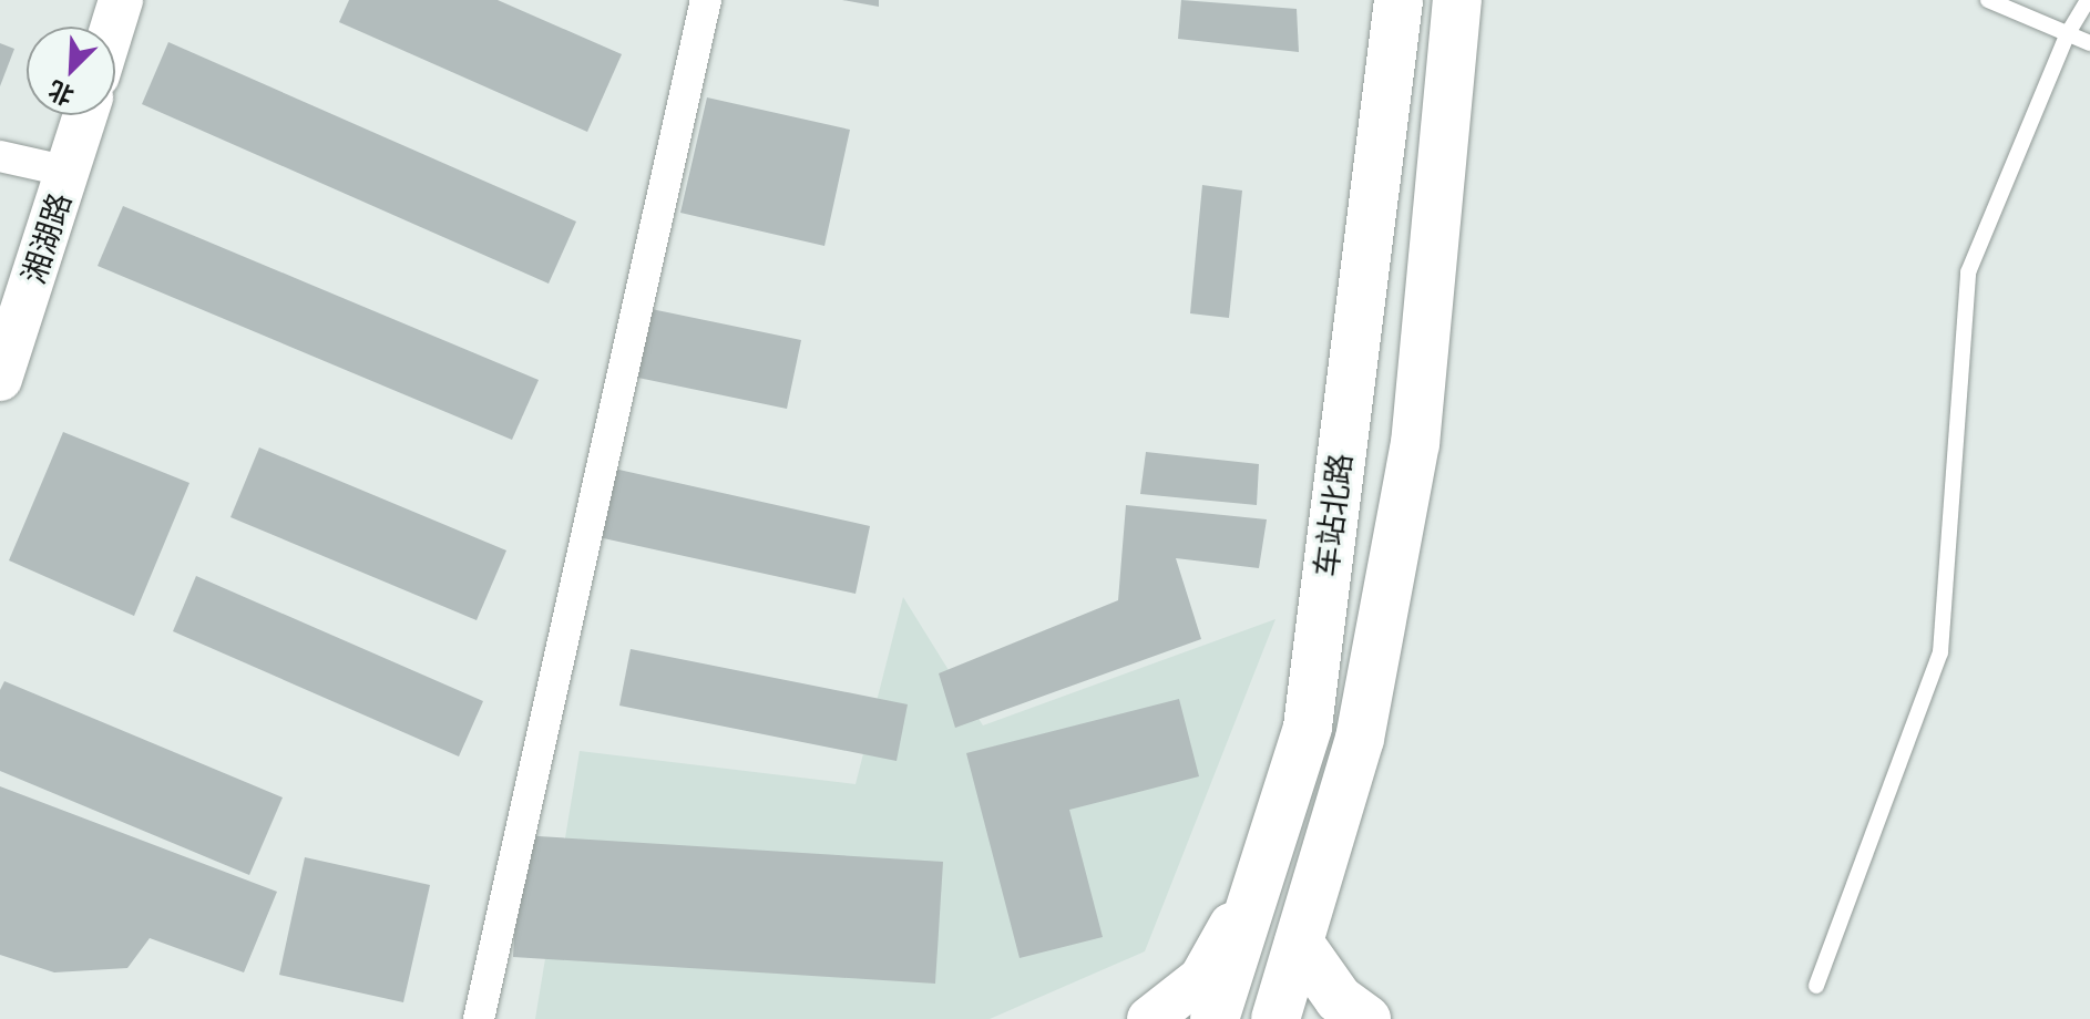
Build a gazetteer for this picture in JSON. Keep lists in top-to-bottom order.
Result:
{
  "streets": {
    "main road": ["车站北路"],
    "street": ["湘湖路"]
  },
  "north": "bottom left"
}
